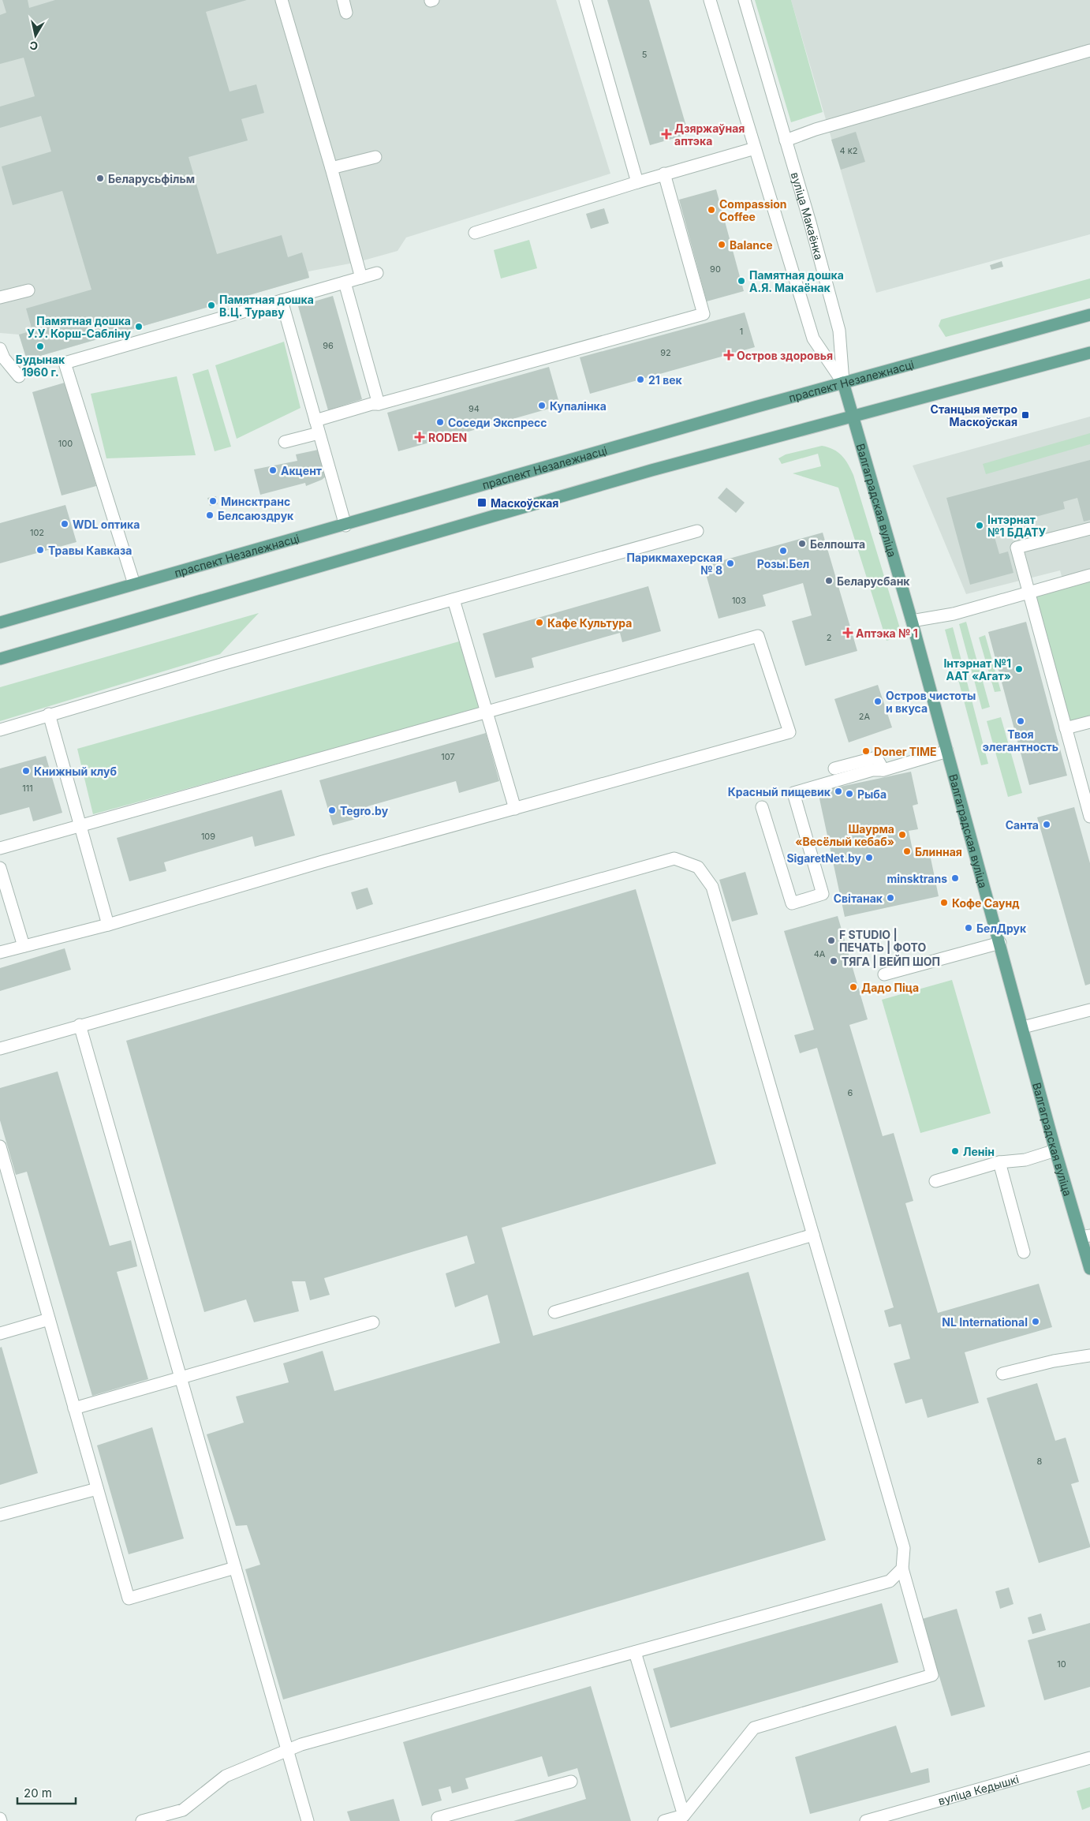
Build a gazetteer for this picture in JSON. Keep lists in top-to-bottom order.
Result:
{
  "streets": {
    "main road": ["праспект Незалежнасці", "Валгаградская вуліца"],
    "street": ["вуліца Макаёнка", "вуліца Кедышкі"]
  },
  "crossings": [
    ["вуліца Макаёнка", "праспект Незалежнасці"],
    ["вуліца Макаёнка", "Валгаградская вуліца"],
    ["праспект Незалежнасці", "Валгаградская вуліца"]
  ],
  "places": {
    "health": [
      "Дзяржаўная аптэка",
      "Остров здоровья",
      "RODEN",
      "Аптэка № 1"
    ],
    "other": [
      "Беларусьфільм",
      "Compassion Coffee",
      "Balance",
      "Памятная дошка А.Я. Макаёнак",
      "Памятная дошка В.Ц. Тураву",
      "Памятная дошка У.У. Корш-Сабліну",
      "Будынак 1960 г.",
      "21 век",
      "Купалiнка",
      "Соседи Экспресс",
      "Акцент",
      "Минсктранс",
      "Белсаюздрук",
      "WDL оптика",
      "Інтэрнат №1 БДАТУ",
      "Белпошта",
      "Травы Кавказа",
      "Розы.Бел",
      "Парикмахерская № 8",
      "Беларусбанк",
      "Кафе Культура",
      "Інтэрнат №1 ААТ «Агат»",
      "Остров чистоты и вкуса",
      "Твоя элегантность",
      "Doner TIME",
      "Книжный клуб",
      "Красный пищевик",
      "Рыба",
      "Tegro.by",
      "Санта",
      "Шаурма «Весёлый кебаб»",
      "Блинная",
      "SigaretNet.by",
      "minsktrans",
      "Світанак",
      "Кофе Саунд",
      "БелДрук",
      "F STUDIO | ПЕЧАТЬ | ФОТО",
      "ТЯГА | ВЕЙП ШОП",
      "Дадо Піца",
      "Ленін",
      "NL International"
    ],
    "transit": ["Станцыя метро Маскоўская", "Маскоўская"]
  },
  "house_numbers": [
    "5",
    "4 к2",
    "90",
    "1",
    "96",
    "92",
    "94",
    "100",
    "102",
    "103",
    "2",
    "2А",
    "107",
    "111",
    "109",
    "4А",
    "6",
    "8",
    "10"
  ],
  "scale_bar": "20 m",
  "north": "bottom"
}
